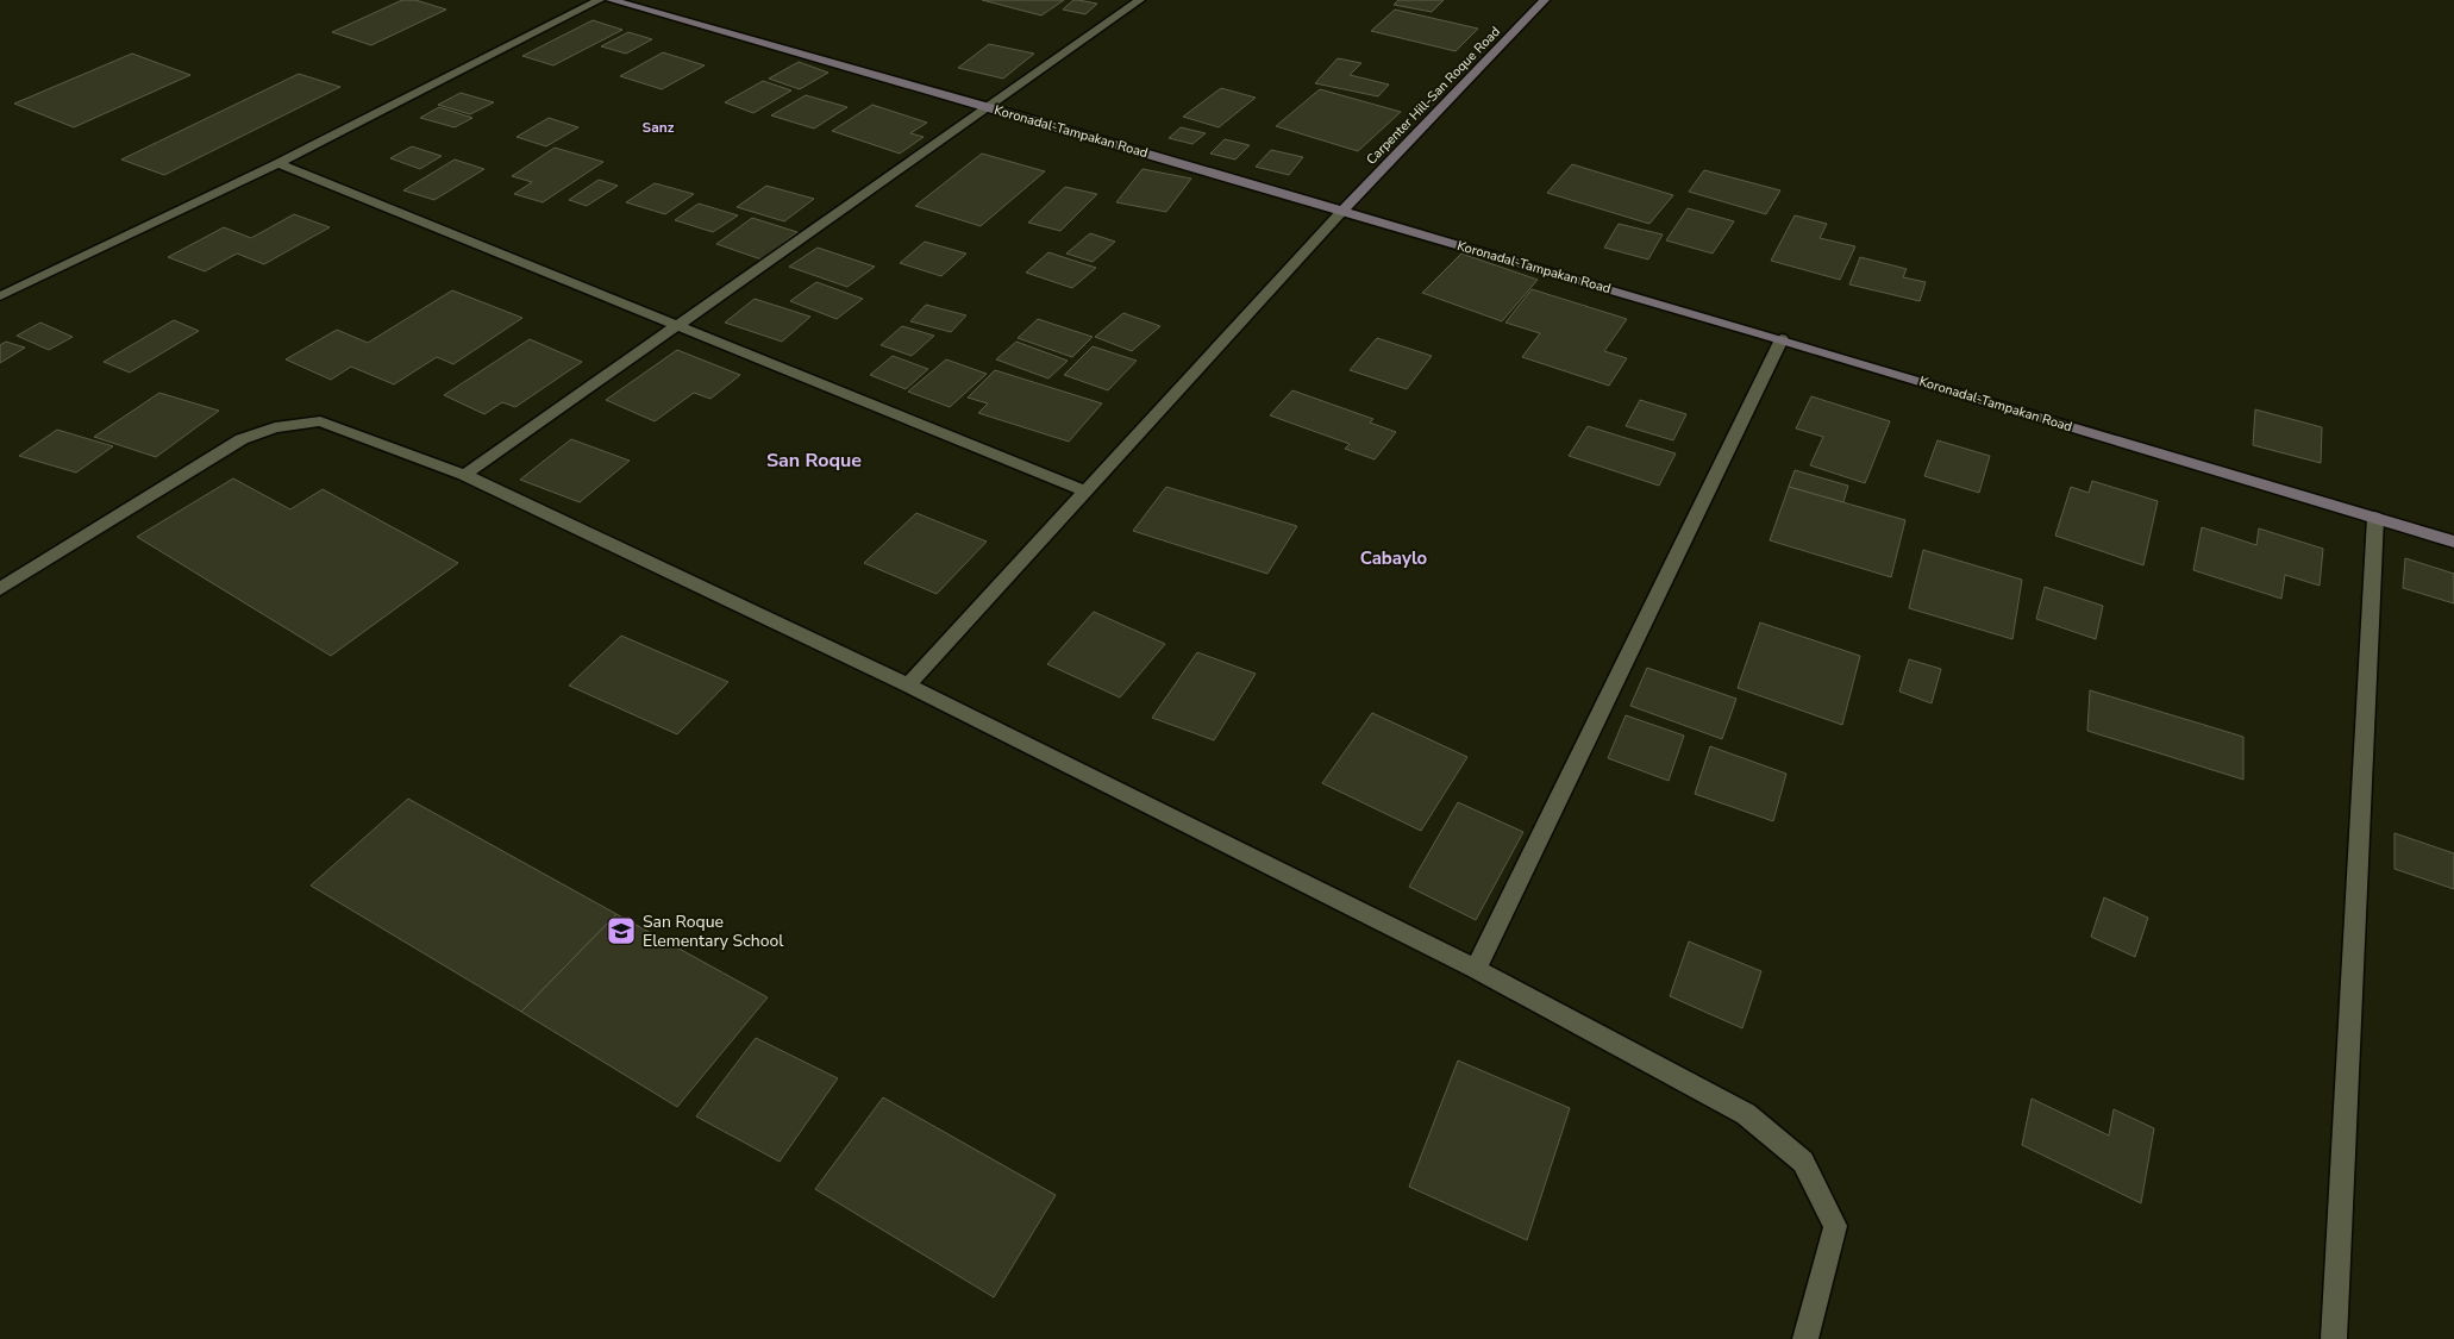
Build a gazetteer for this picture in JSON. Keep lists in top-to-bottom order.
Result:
{
  "streets": {
    "main road": ["Carpenter Hill-San Roque Road", "Koronadal-Tampakan Road"]
  },
  "crossings": [
    ["Carpenter Hill-San Roque Road", "Koronadal-Tampakan Road"]
  ],
  "districts": ["Sanz", "San Roque", "Cabaylo"],
  "places": {
    "school or university": ["San Roque Elementary School"]
  }
}
